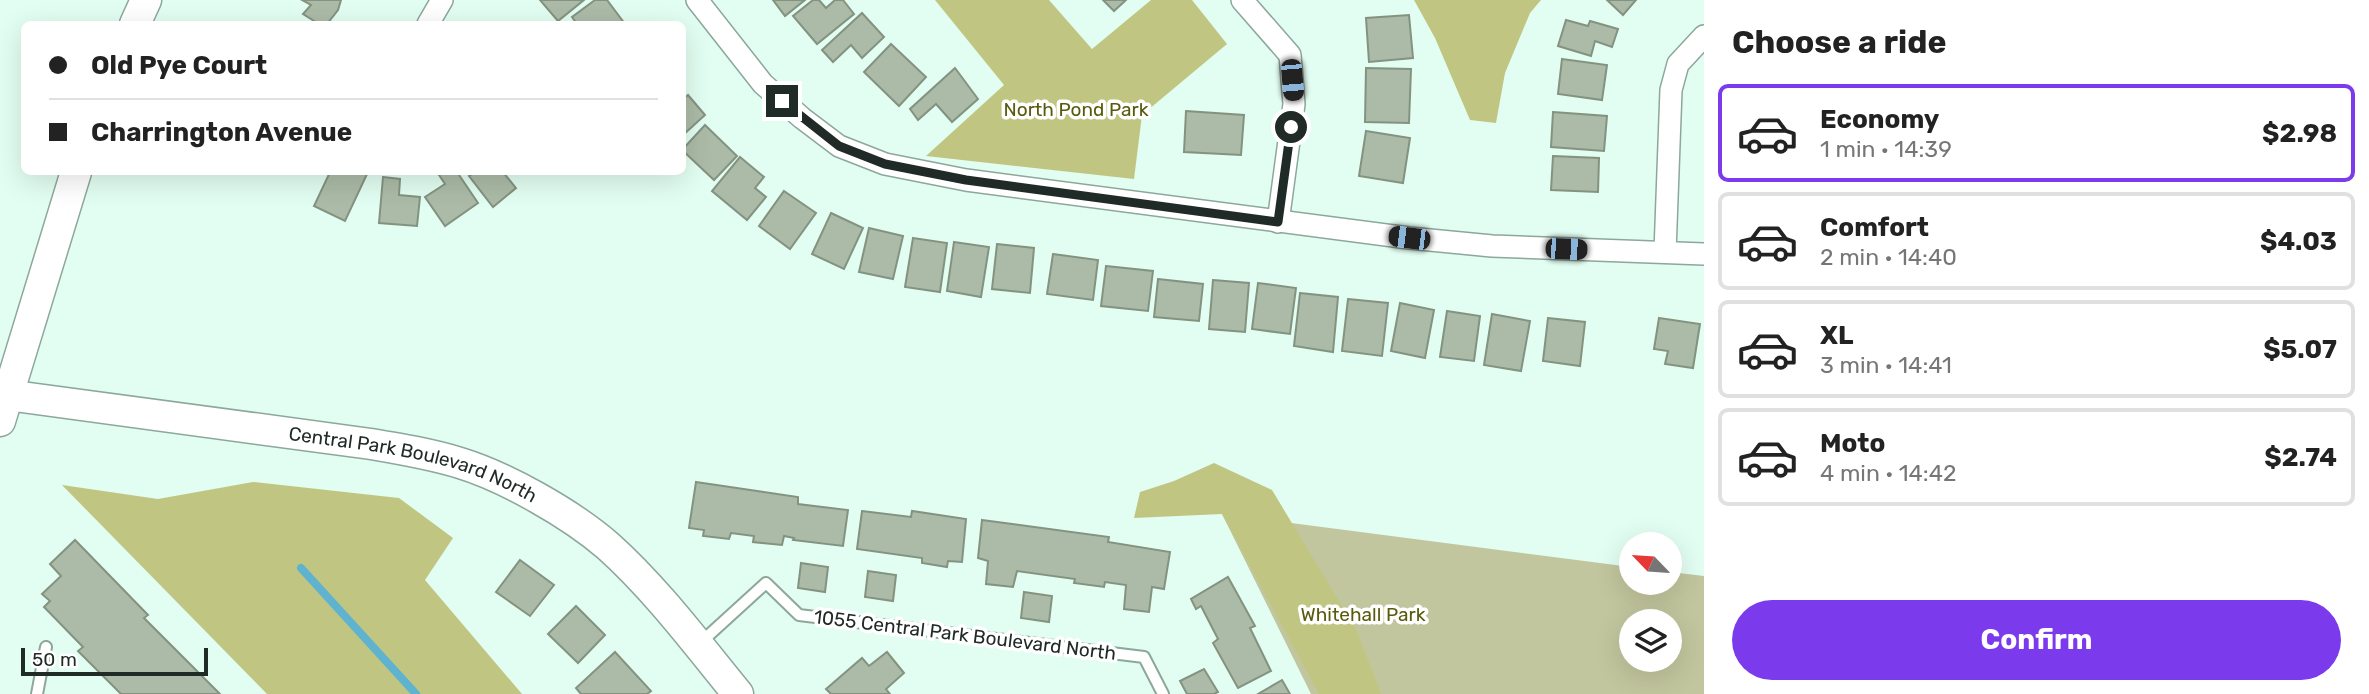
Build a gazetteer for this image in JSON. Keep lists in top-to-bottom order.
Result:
{
  "streets": {
    "street": ["Central Park Boulevard North"],
    "lane": ["1055 Central Park Boulevard North"]
  },
  "crossings": [
    ["Central Park Boulevard North", "1055 Central Park Boulevard North"]
  ],
  "parks": ["North Pond Park", "Whitehall Park"],
  "scale_bar": "50 m",
  "north": "top left",
  "page": {
    "heading": "Choose a ride",
    "banner": ["Old Pye Court", "Charrington Avenue"],
    "list": [
      {
        "name": "Economy",
        "note": "1 min · 14:39",
        "value": "$2.98"
      },
      {
        "name": "Comfort",
        "note": "2 min · 14:40",
        "value": "$4.03"
      },
      {
        "name": "XL",
        "note": "3 min · 14:41",
        "value": "$5.07"
      },
      {
        "name": "Moto",
        "note": "4 min · 14:42",
        "value": "$2.74"
      }
    ],
    "buttons": "Confirm",
    "scale": "50 m"
  }
}
